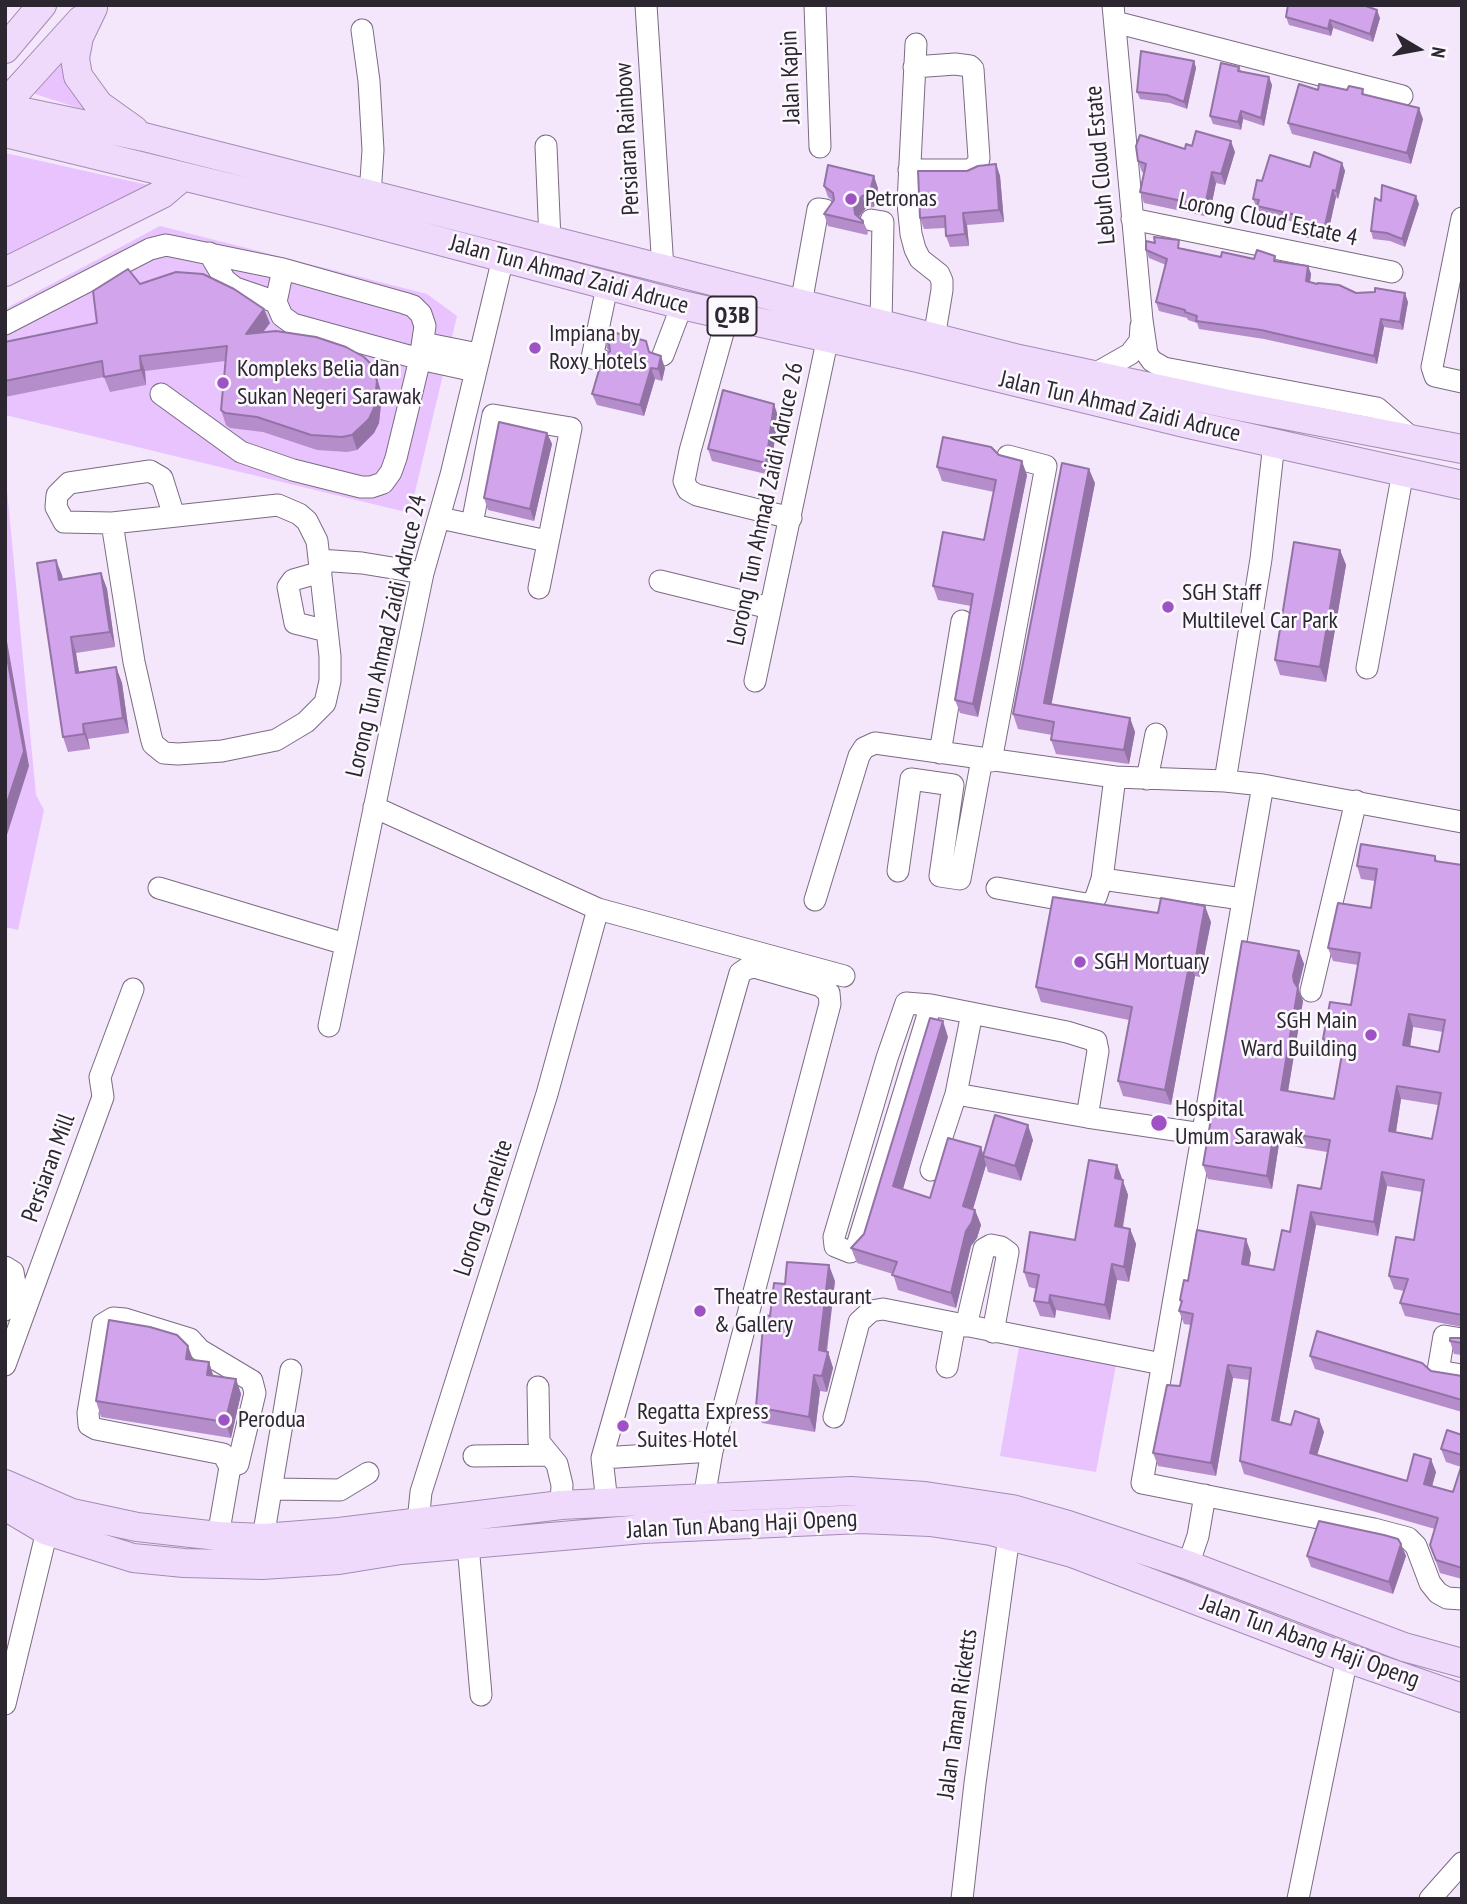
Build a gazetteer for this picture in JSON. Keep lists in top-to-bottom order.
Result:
{
  "streets": {
    "main road": ["Jalan Tun Ahmad Zaidi Adruce", "Q3B", "Jalan Tun Abang Haji Openg"],
    "street": [
      "Jalan Kapin",
      "Persiaran Rainbow",
      "Lebuh Cloud Estate",
      "Lorong Cloud Estate 4",
      "Lorong Tun Ahmad Zaidi Adruce 26",
      "Lorong Tun Ahmad Zaidi Adruce 24",
      "Persiaran Mill",
      "Lorong Carmelite",
      "Jalan Taman Ricketts"
    ]
  },
  "crossings": [
    ["Persiaran Rainbow", "Jalan Tun Ahmad Zaidi Adruce"],
    ["Lebuh Cloud Estate", "Lorong Cloud Estate 4"],
    ["Jalan Tun Ahmad Zaidi Adruce", "Lorong Tun Ahmad Zaidi Adruce 26"],
    ["Jalan Tun Ahmad Zaidi Adruce", "Lorong Tun Ahmad Zaidi Adruce 24"],
    ["Lorong Carmelite", "Jalan Tun Abang Haji Openg"],
    ["Jalan Tun Abang Haji Openg", "Jalan Taman Ricketts"]
  ],
  "places": [
    "Petronas",
    "Impiana by Roxy Hotels",
    "Kompleks Belia dan Sukan Negeri Sarawak",
    "SGH Staff Multilevel Car Park",
    "SGH Mortuary",
    "SGH Main Ward Building",
    "Hospital Umum Sarawak",
    "Theatre Restaurant & Gallery",
    "Perodua",
    "Regatta Express Suites Hotel"
  ],
  "north": "right"
}
